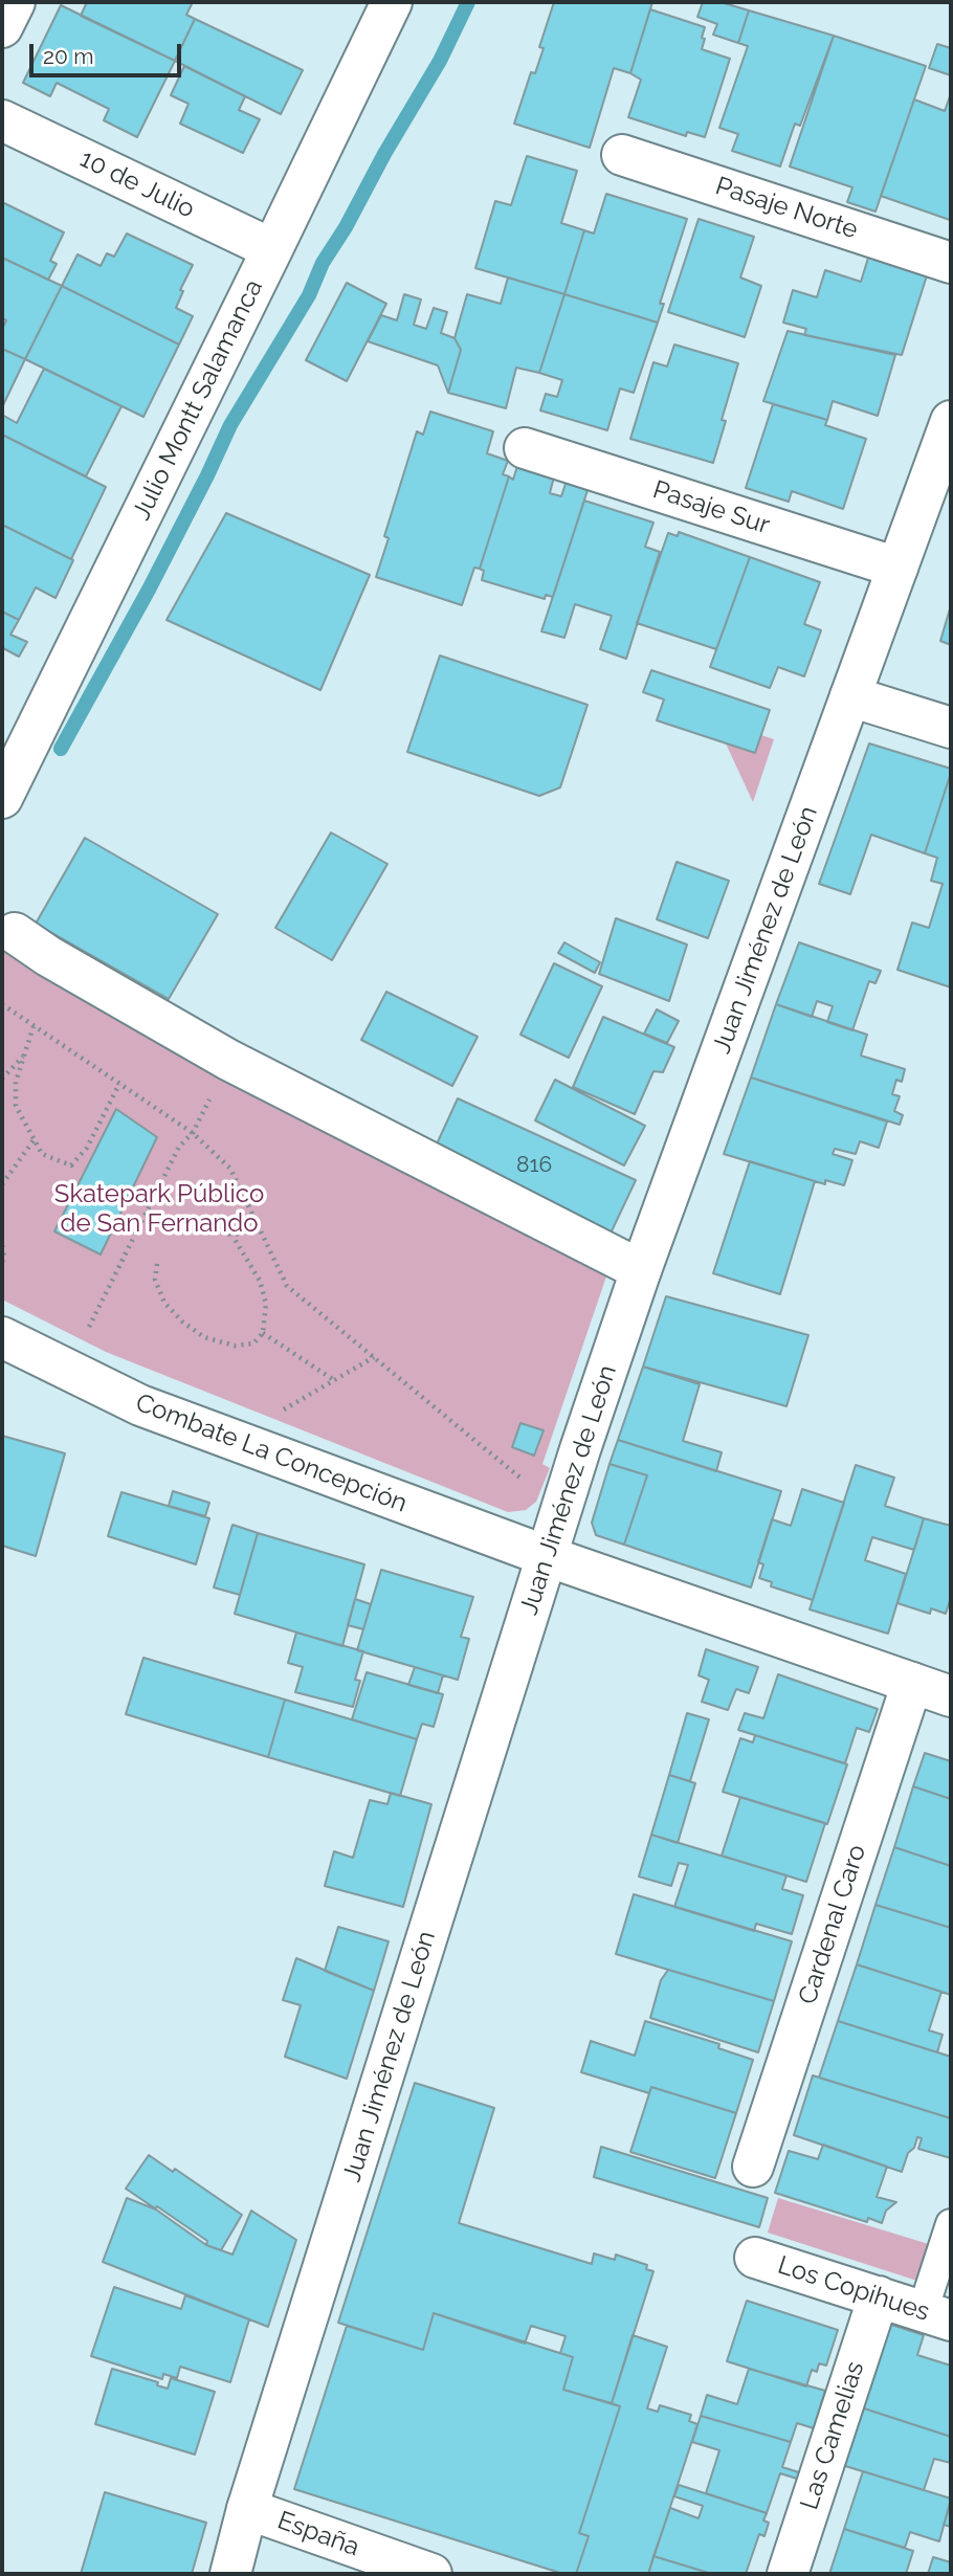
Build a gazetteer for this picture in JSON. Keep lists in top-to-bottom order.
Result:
{
  "streets": {
    "street": [
      "10 de Julio",
      "Pasaje Norte",
      "Julio Montt Salamanca",
      "Pasaje Sur",
      "Juan Jiménez de León",
      "Combate La Concepción",
      "Cardenal Caro",
      "Los Copihues",
      "Las Camelias",
      "España"
    ]
  },
  "crossings": [
    ["10 de Julio", "Julio Montt Salamanca"],
    ["Pasaje Sur", "Juan Jiménez de León"],
    ["Juan Jiménez de León", "Combate La Concepción"],
    ["Juan Jiménez de León", "España"],
    ["Los Copihues", "Las Camelias"]
  ],
  "parks": ["Skatepark Público de San Fernando"],
  "house_numbers": ["816"],
  "scale_bar": "20 m"
}
